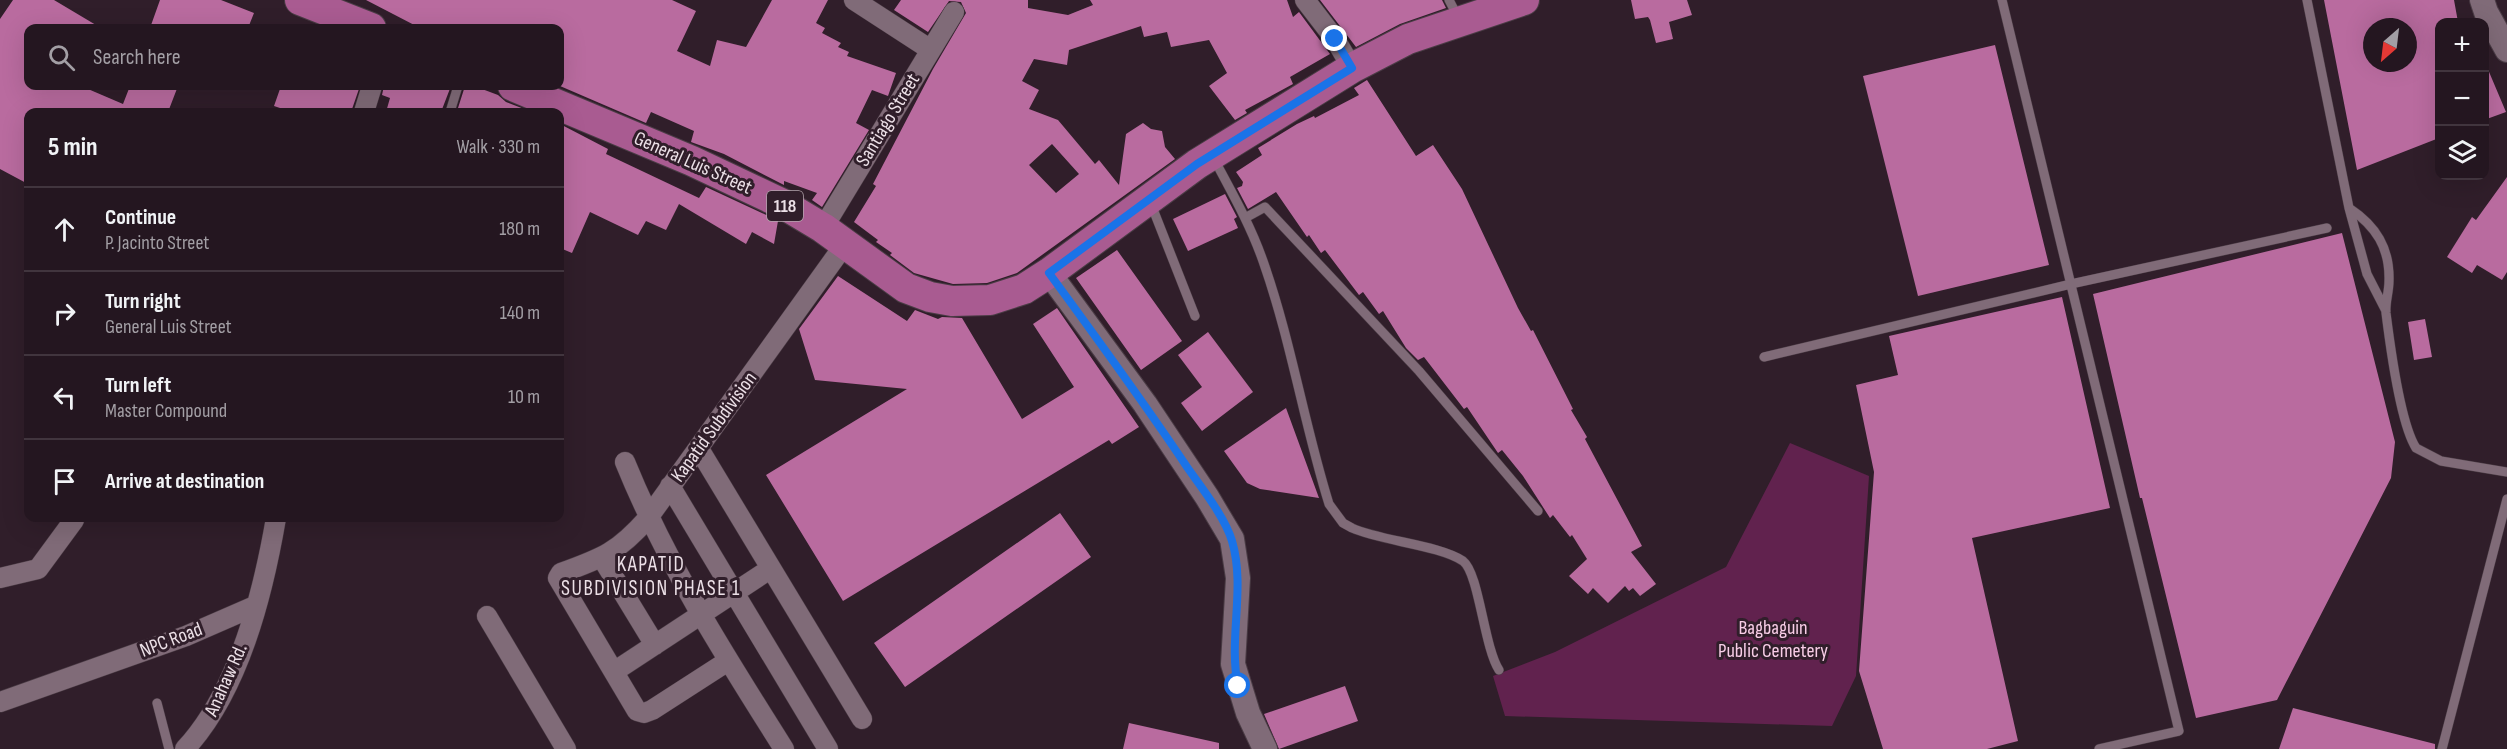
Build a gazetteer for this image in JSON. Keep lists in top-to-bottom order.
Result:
{
  "streets": {
    "main road": ["General Luis Street", "118"],
    "street": [
      "Santiago Street",
      "Kapatid Subdivision",
      "NPC Road",
      "Anahaw Rd."
    ]
  },
  "crossings": [
    ["Santiago Street", "General Luis Street"],
    ["Santiago Street", "Kapatid Subdivision"],
    ["General Luis Street", "Kapatid Subdivision"],
    ["NPC Road", "Anahaw Rd."]
  ],
  "districts": ["KAPATID SUBDIVISION PHASE 1"],
  "parks": ["Bagbaguin Public Cemetery"],
  "north": "bottom left",
  "page": {
    "map_buttons": ["+", "−"],
    "search": "Search here",
    "heading": ["5 min", "Walk · 330 m"],
    "list": [
      ["Continue", "P. Jacinto Street", "180 m"],
      ["Turn right", "General Luis Street", "140 m"],
      ["Turn left", "Master Compound", "10 m"],
      "Arrive at destination"
    ]
  }
}
